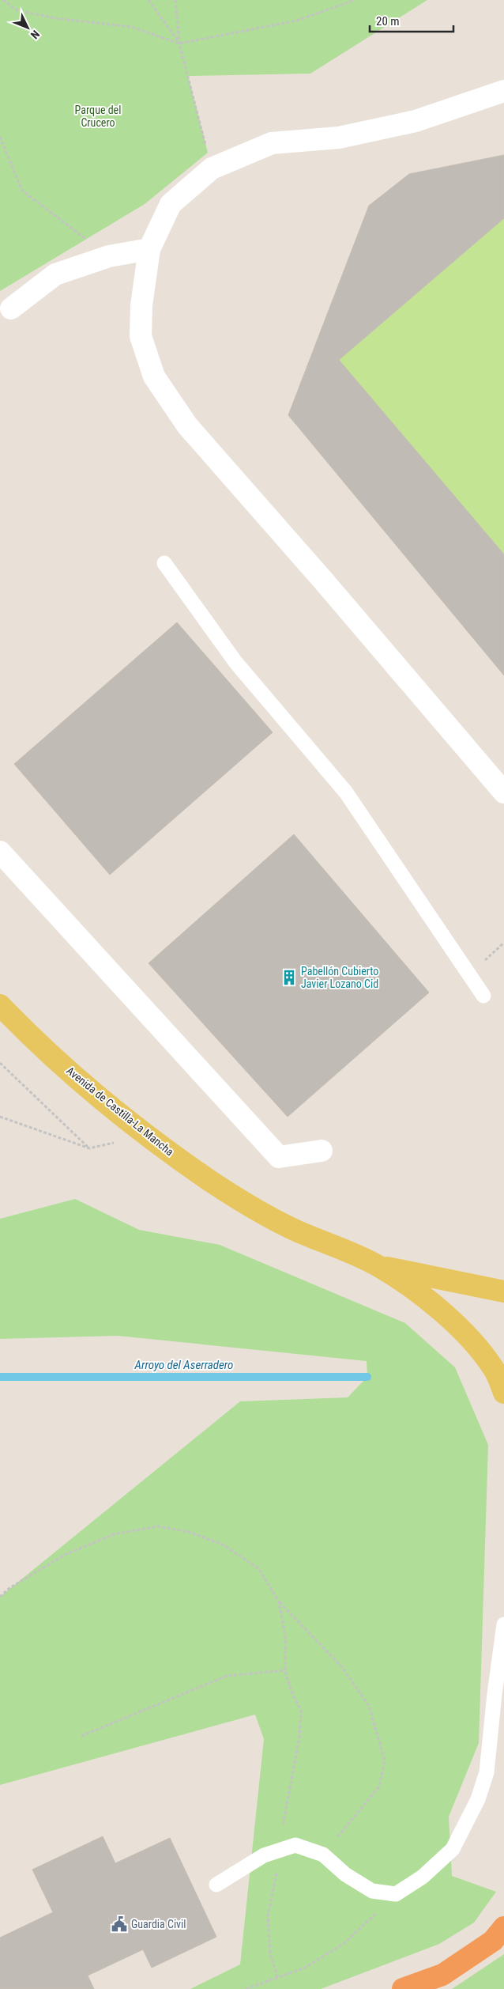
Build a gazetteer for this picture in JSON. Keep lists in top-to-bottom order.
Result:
{
  "streets": {
    "main road": ["Avenida de Castilla-La Mancha"]
  },
  "water": ["Arroyo del Aserradero"],
  "parks": ["Parque del Crucero"],
  "places": {
    "building": ["Pabellón Cubierto Javier Lozano Cid"],
    "public building": ["Guardia Civil"]
  },
  "scale_bar": "20 m",
  "north": "bottom right"
}
